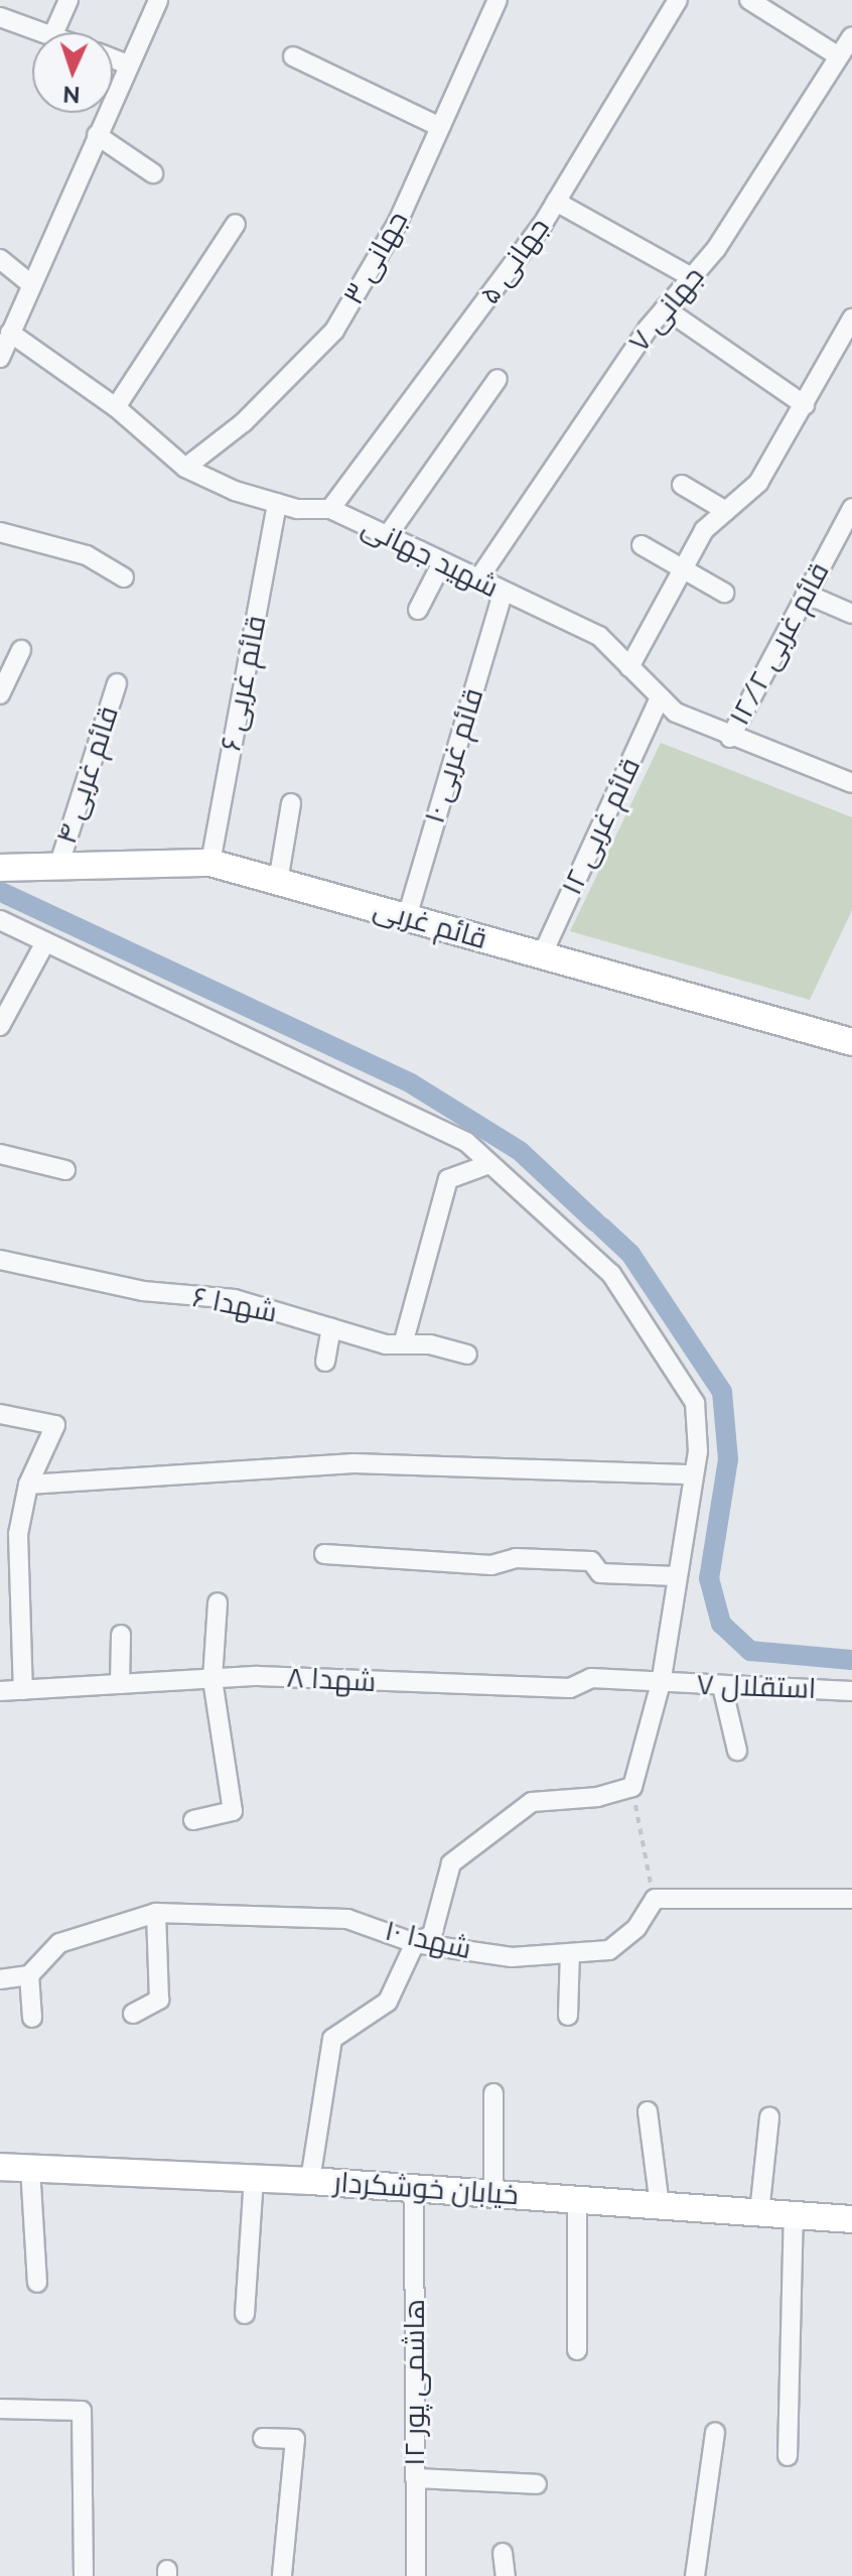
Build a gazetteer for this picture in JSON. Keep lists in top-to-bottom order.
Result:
{
  "streets": {
    "main road": ["قائم غربی", "خیابان خوشکردار"],
    "street": [
      "جهانی ۳",
      "جهانی ۵",
      "جهانی ۷",
      "شهید جهانی",
      "قائم غربی ۱۲/۲",
      "قائم غربی ۶",
      "قائم غربی ۱۰",
      "قائم غربی ۴",
      "قائم غربی ۱۲",
      "شهدا ۶",
      "شهدا ۸",
      "استقلال ۷",
      "شهدا ۱۰",
      "هاشمی پور ۱۲"
    ]
  },
  "crossings": [
    ["جهانی ۳", "شهید جهانی"],
    ["جهانی ۵", "شهید جهانی"],
    ["جهانی ۷", "شهید جهانی"],
    ["شهید جهانی", "قائم غربی ۱۲/۲"],
    ["شهید جهانی", "قائم غربی ۶"],
    ["شهید جهانی", "قائم غربی ۱۰"],
    ["شهید جهانی", "قائم غربی ۱۲"],
    ["قائم غربی ۶", "قائم غربی"],
    ["قائم غربی ۱۰", "قائم غربی"],
    ["قائم غربی ۴", "قائم غربی"],
    ["قائم غربی ۱۲", "قائم غربی"],
    ["شهدا ۸", "استقلال ۷"],
    ["خیابان خوشکردار", "هاشمی پور ۱۲"]
  ],
  "north": "bottom"
}
